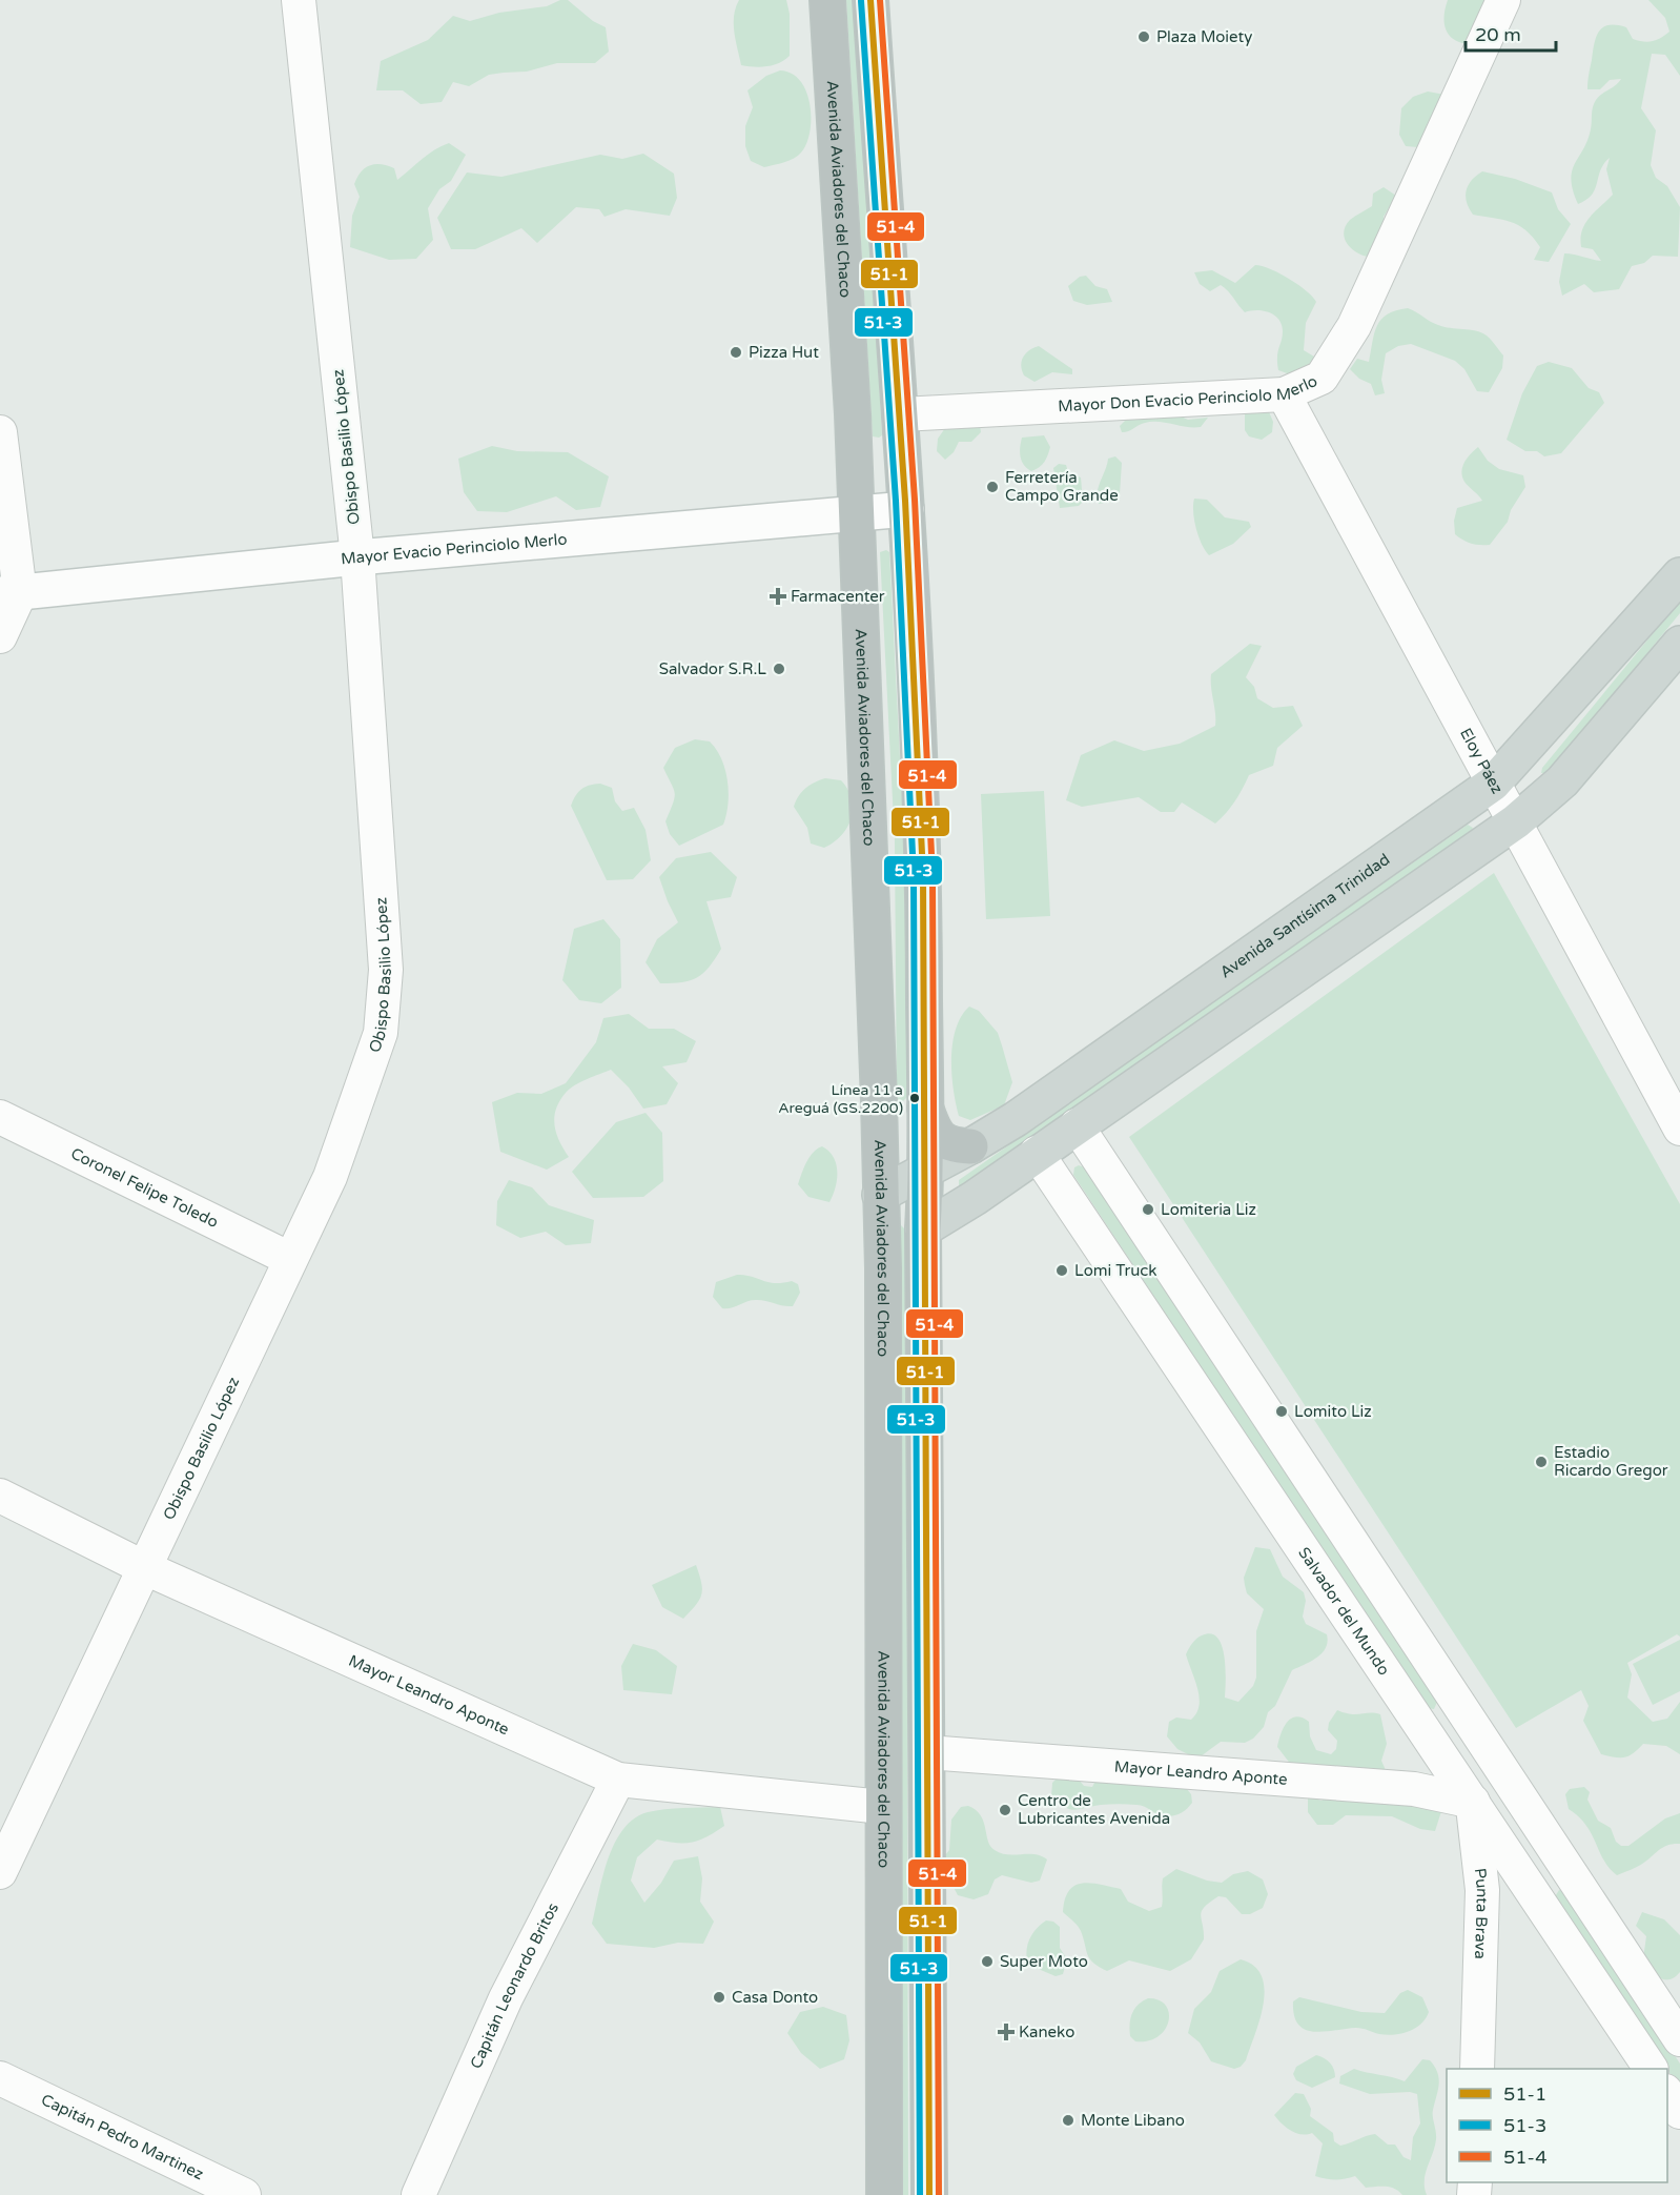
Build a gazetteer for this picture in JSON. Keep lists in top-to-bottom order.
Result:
{
  "streets": {
    "highway": ["Avenida Aviadores del Chaco"],
    "main road": ["Avenida Santísima Trinidad"],
    "street": [
      "Mayor Don Evacio Perinciolo Merlo",
      "Obispo Basilio López",
      "Mayor Evacio Perinciolo Merlo",
      "Eloy Páez",
      "Coronel Felipe Toledo",
      "Salvador del Mundo",
      "Mayor Leandro Aponte",
      "Punta Brava",
      "Capitán Leonardo Britos",
      "Capitán Pedro Martinez"
    ]
  },
  "crossings": [
    ["Avenida Aviadores del Chaco", "Mayor Evacio Perinciolo Merlo"],
    ["Avenida Aviadores del Chaco", "Avenida Santísima Trinidad"],
    ["Avenida Aviadores del Chaco", "Mayor Leandro Aponte"],
    ["Mayor Don Evacio Perinciolo Merlo", "Eloy Páez"],
    ["Obispo Basilio López", "Mayor Evacio Perinciolo Merlo"],
    ["Obispo Basilio López", "Coronel Felipe Toledo"],
    ["Obispo Basilio López", "Mayor Leandro Aponte"],
    ["Eloy Páez", "Avenida Santísima Trinidad"],
    ["Salvador del Mundo", "Mayor Leandro Aponte"],
    ["Salvador del Mundo", "Punta Brava"],
    ["Mayor Leandro Aponte", "Punta Brava"],
    ["Mayor Leandro Aponte", "Capitán Leonardo Britos"]
  ],
  "places": {
    "other": [
      "Plaza Moiety",
      "Pizza Hut",
      "Ferretería Campo Grande",
      "Salvador S.R.L",
      "Línea 11 a Areguá (GS.2200)",
      "Lomiteria Liz",
      "Lomi Truck",
      "Lomito Liz",
      "Estadio Ricardo Gregor",
      "Centro de Lubricantes Avenida",
      "Super Moto",
      "Casa Donto",
      "Monte Libano"
    ],
    "health": ["Farmacenter", "Kaneko"]
  },
  "lines": ["transit line 51-1", "transit line 51-4", "transit line 51-3"],
  "legend": ["51-1", "51-3", "51-4"],
  "scale_bar": "20 m"
}
